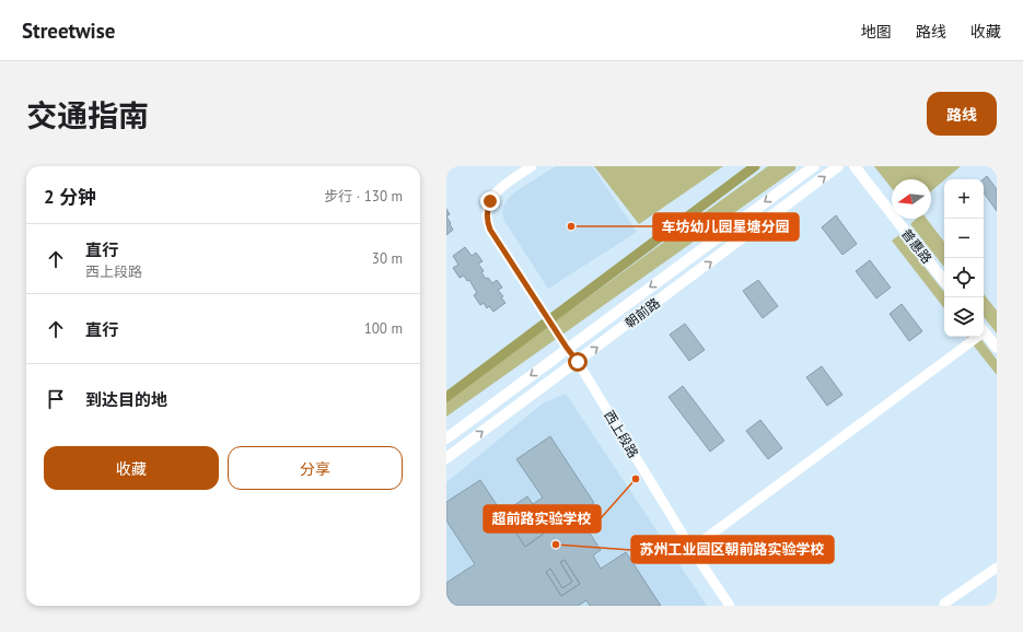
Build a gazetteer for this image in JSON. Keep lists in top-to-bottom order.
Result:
{
  "streets": {
    "main road": ["普惠路", "朝前路"],
    "street": ["西上段路"]
  },
  "crossings": [
    ["朝前路", "西上段路"]
  ],
  "places": ["车坊幼儿园星塘分园", "超前路实验学校", "苏州工业园区朝前路实验学校"],
  "north": "left",
  "page": {
    "header": "Streetwise",
    "nav": ["地图", "路线", "收藏"],
    "title": "交通指南",
    "buttons": [
      "路线",
      ["收藏", "分享"]
    ],
    "heading": ["2 分钟", "步行 · 130 m"],
    "map_buttons": ["+", "−"],
    "list": [
      ["直行", "西上段路", "30 m"],
      ["直行", "100 m"],
      "到达目的地"
    ]
  }
}
